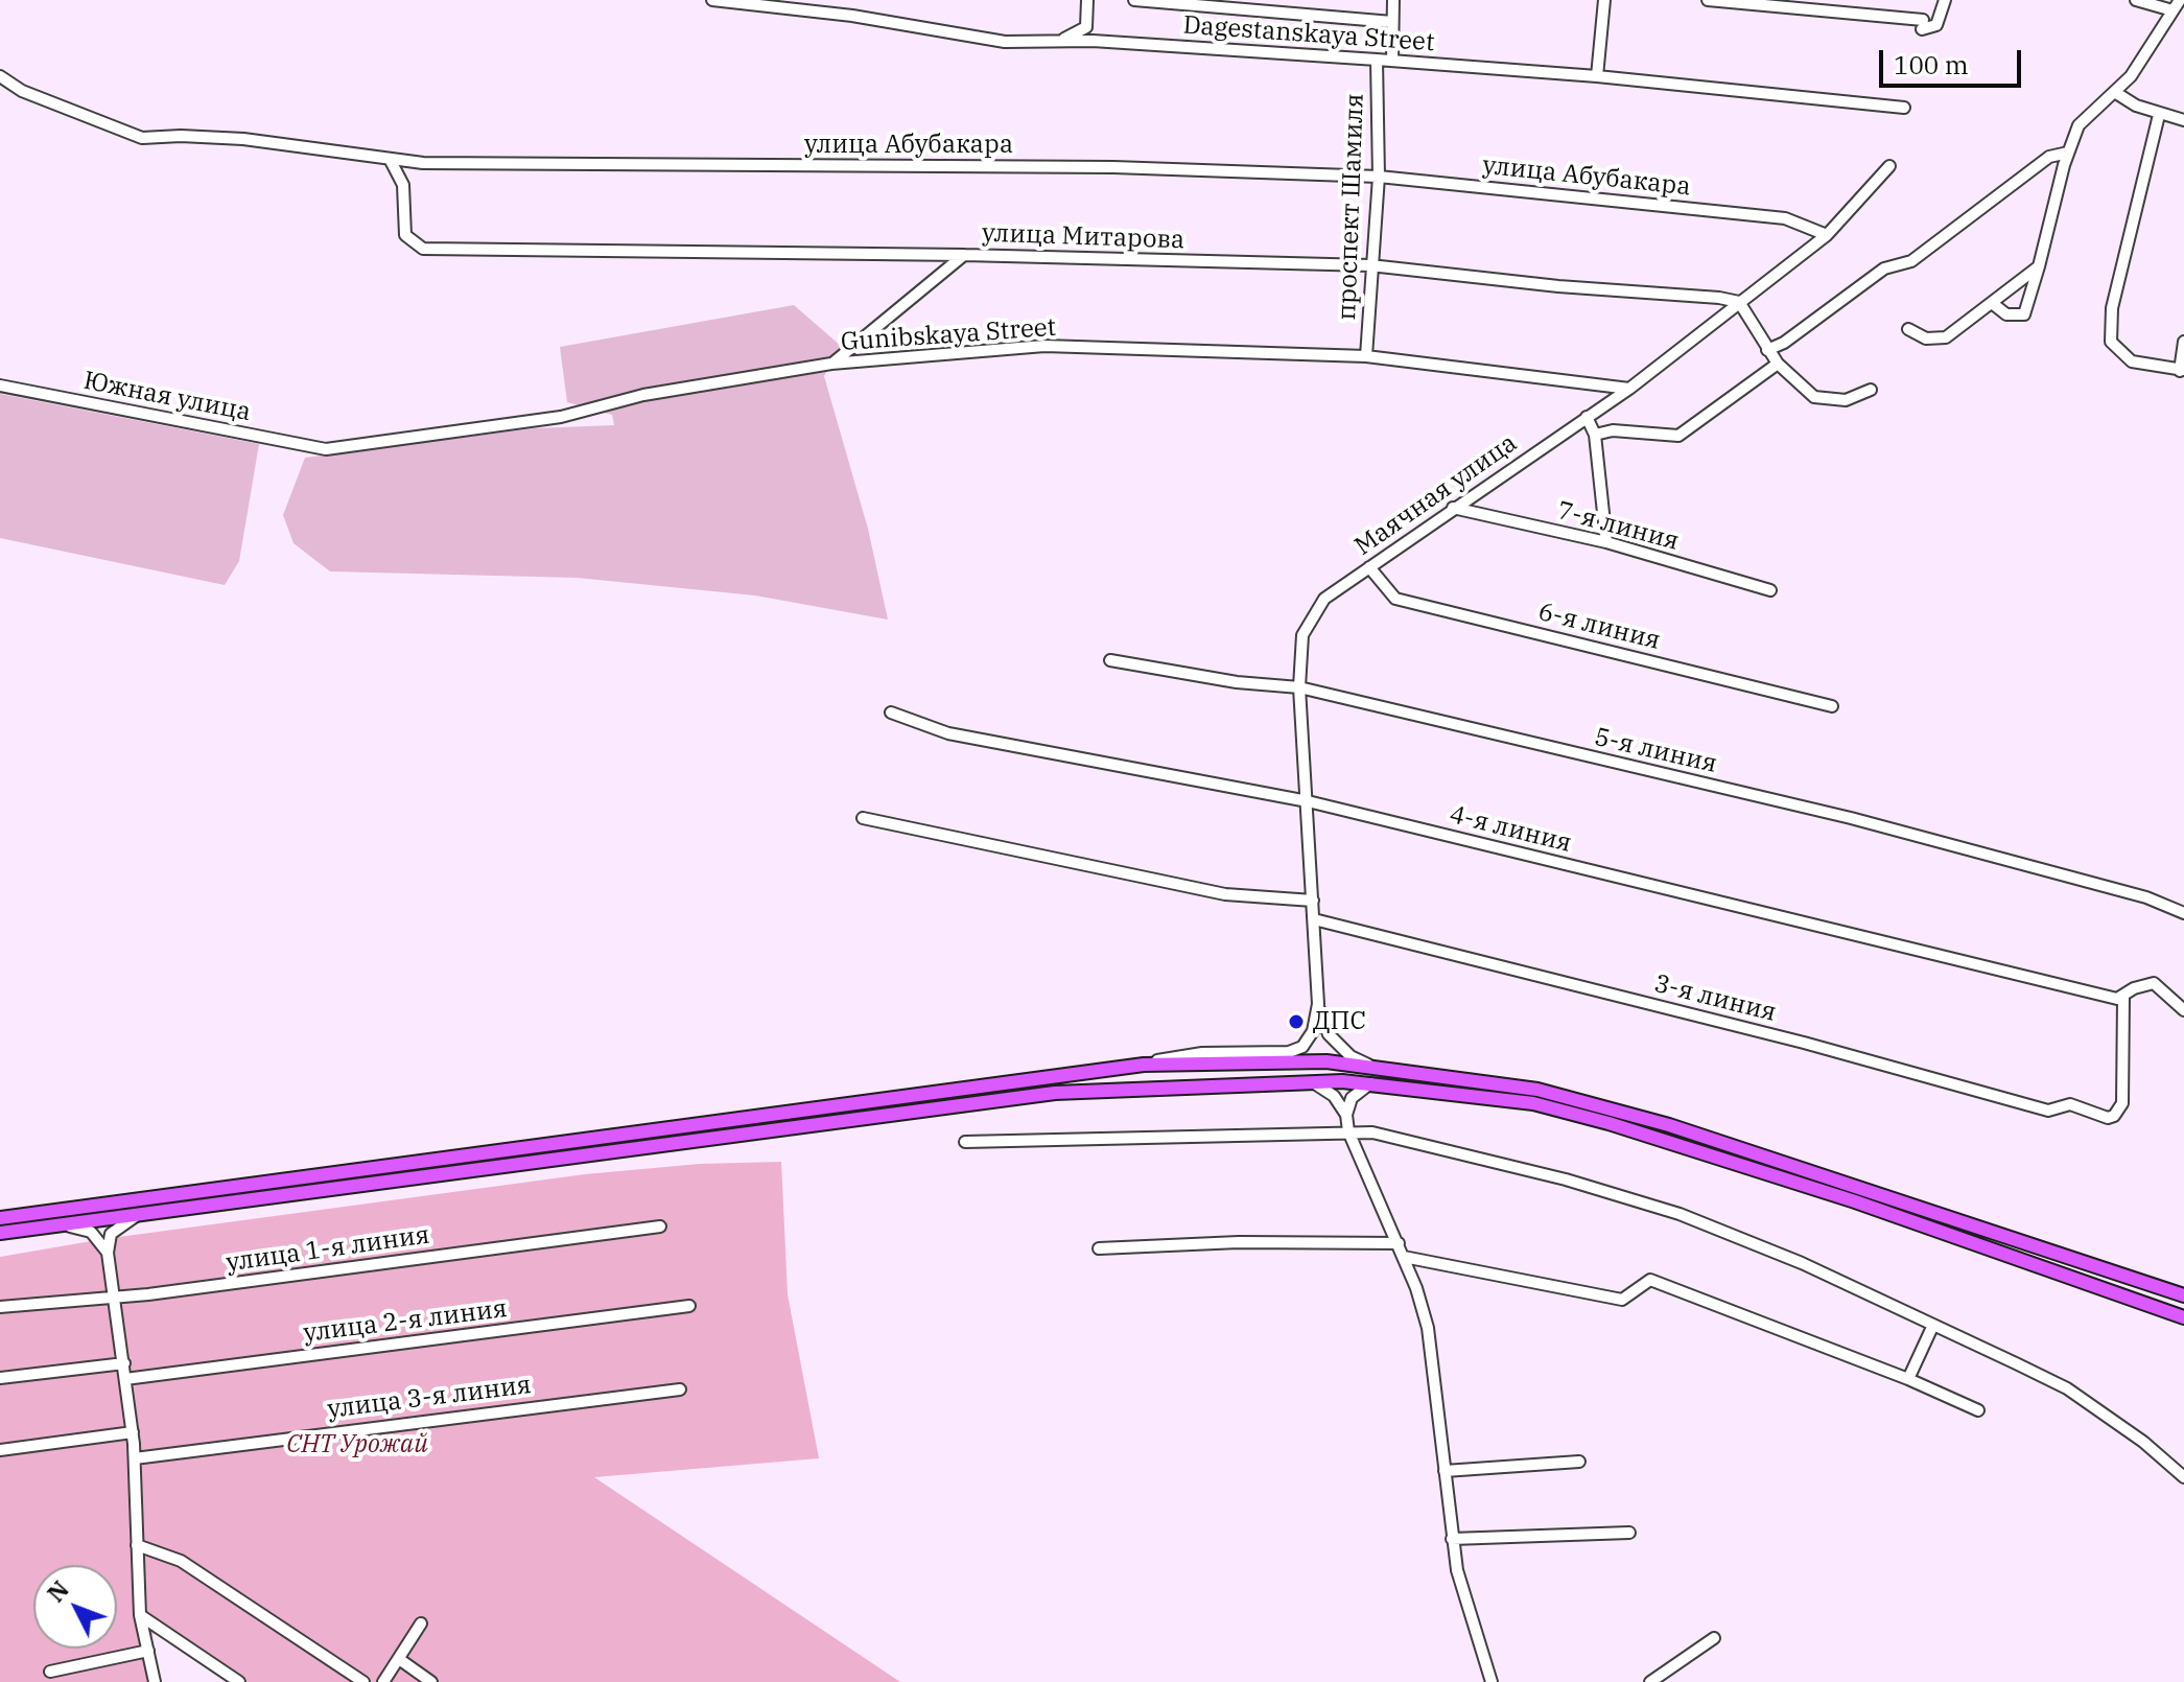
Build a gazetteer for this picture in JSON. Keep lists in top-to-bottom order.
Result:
{
  "streets": {
    "street": [
      "Dagestanskaya Street",
      "улица Абубакара",
      "проспект Шамиля",
      "улица Митарова",
      "Gunibskaya Street",
      "Южная улица",
      "Маячная улица",
      "7-я линия",
      "6-я линия",
      "5-я линия",
      "4-я линия",
      "3-я линия",
      "улица 1-я линия",
      "улица 2-я линия",
      "улица 3-я линия"
    ]
  },
  "crossings": [
    ["Dagestanskaya Street", "проспект Шамиля"],
    ["улица Абубакара", "проспект Шамиля"],
    ["улица Абубакара", "улица Митарова"],
    ["улица Абубакара", "Маячная улица"],
    ["проспект Шамиля", "улица Митарова"],
    ["проспект Шамиля", "Gunibskaya Street"],
    ["улица Митарова", "Маячная улица"],
    ["Gunibskaya Street", "Южная улица"],
    ["Gunibskaya Street", "Маячная улица"],
    ["Маячная улица", "7-я линия"],
    ["Маячная улица", "6-я линия"],
    ["Маячная улица", "5-я линия"],
    ["Маячная улица", "4-я линия"],
    ["Маячная улица", "3-я линия"],
    ["4-я линия", "3-я линия"]
  ],
  "parks": ["СНТ Урожай"],
  "places": ["ДПС"],
  "scale_bar": "100 m",
  "north": "top left"
}
